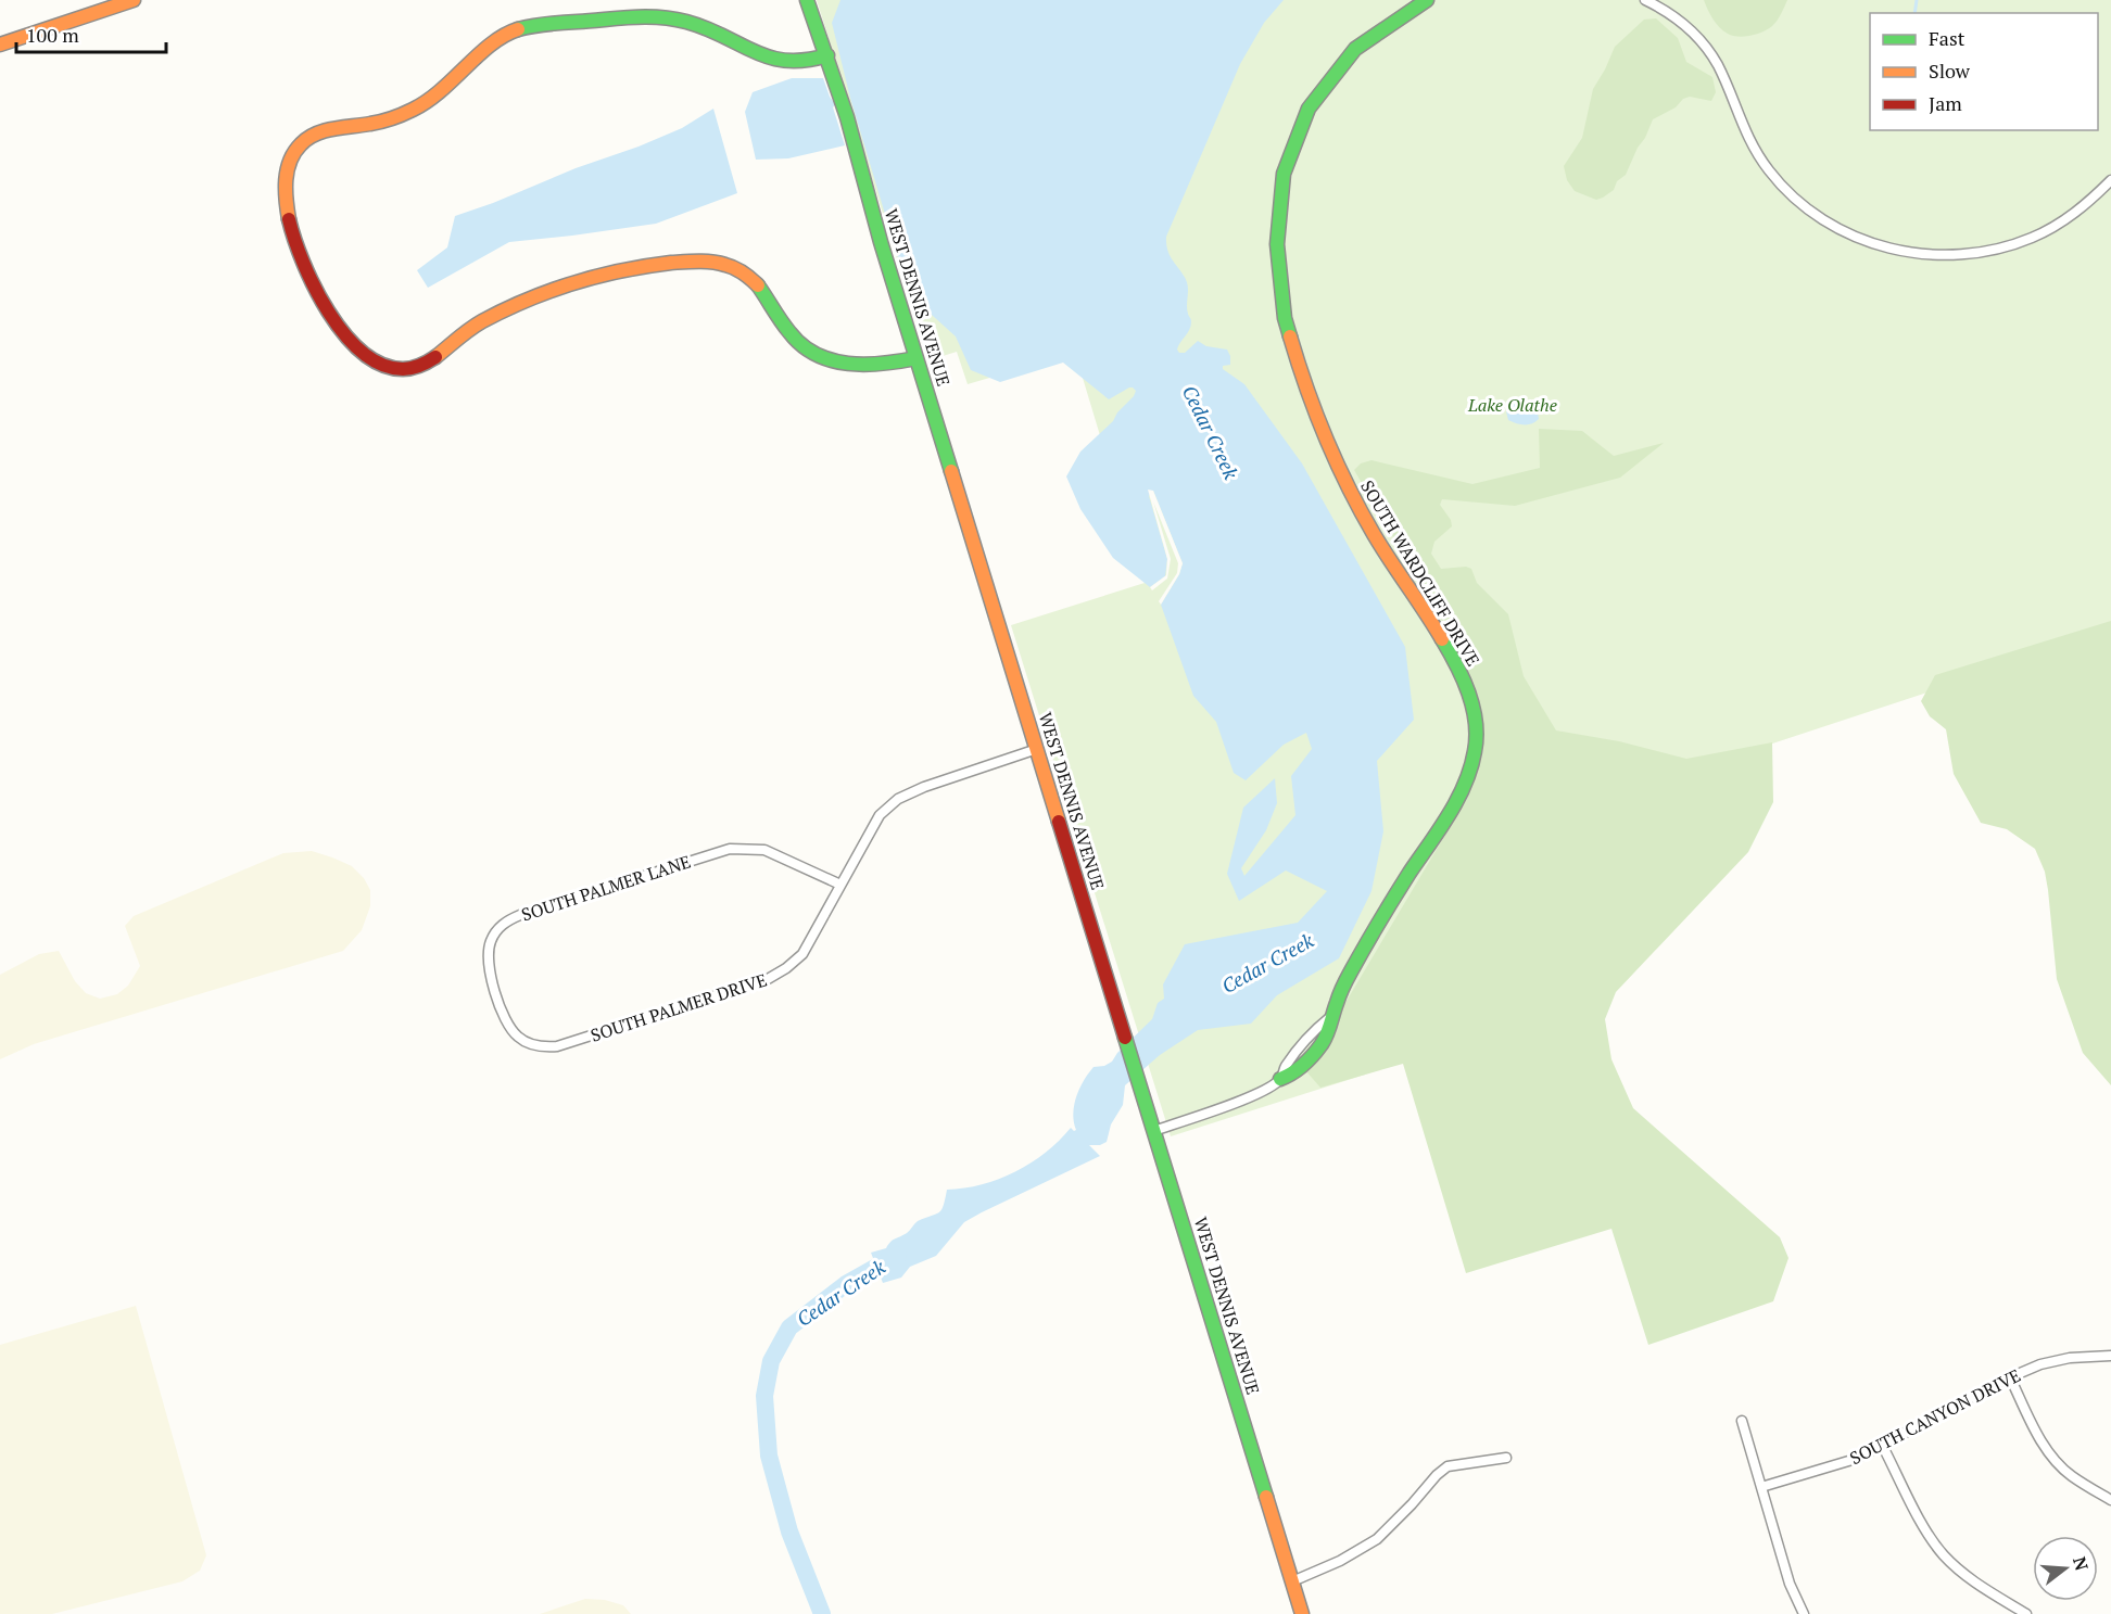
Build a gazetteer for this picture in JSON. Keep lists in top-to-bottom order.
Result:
{
  "streets": {
    "street": [
      "WEST DENNIS AVENUE",
      "SOUTH WARDCLIFF DRIVE",
      "SOUTH PALMER LANE",
      "SOUTH PALMER DRIVE",
      "SOUTH CANYON DRIVE"
    ]
  },
  "crossings": [
    ["WEST DENNIS AVENUE", "SOUTH PALMER DRIVE"],
    ["SOUTH PALMER LANE", "SOUTH PALMER DRIVE"]
  ],
  "water": ["Cedar Creek"],
  "parks": ["Lake Olathe"],
  "legend": ["Fast", "Slow", "Jam"],
  "scale_bar": "100 m",
  "north": "right"
}
